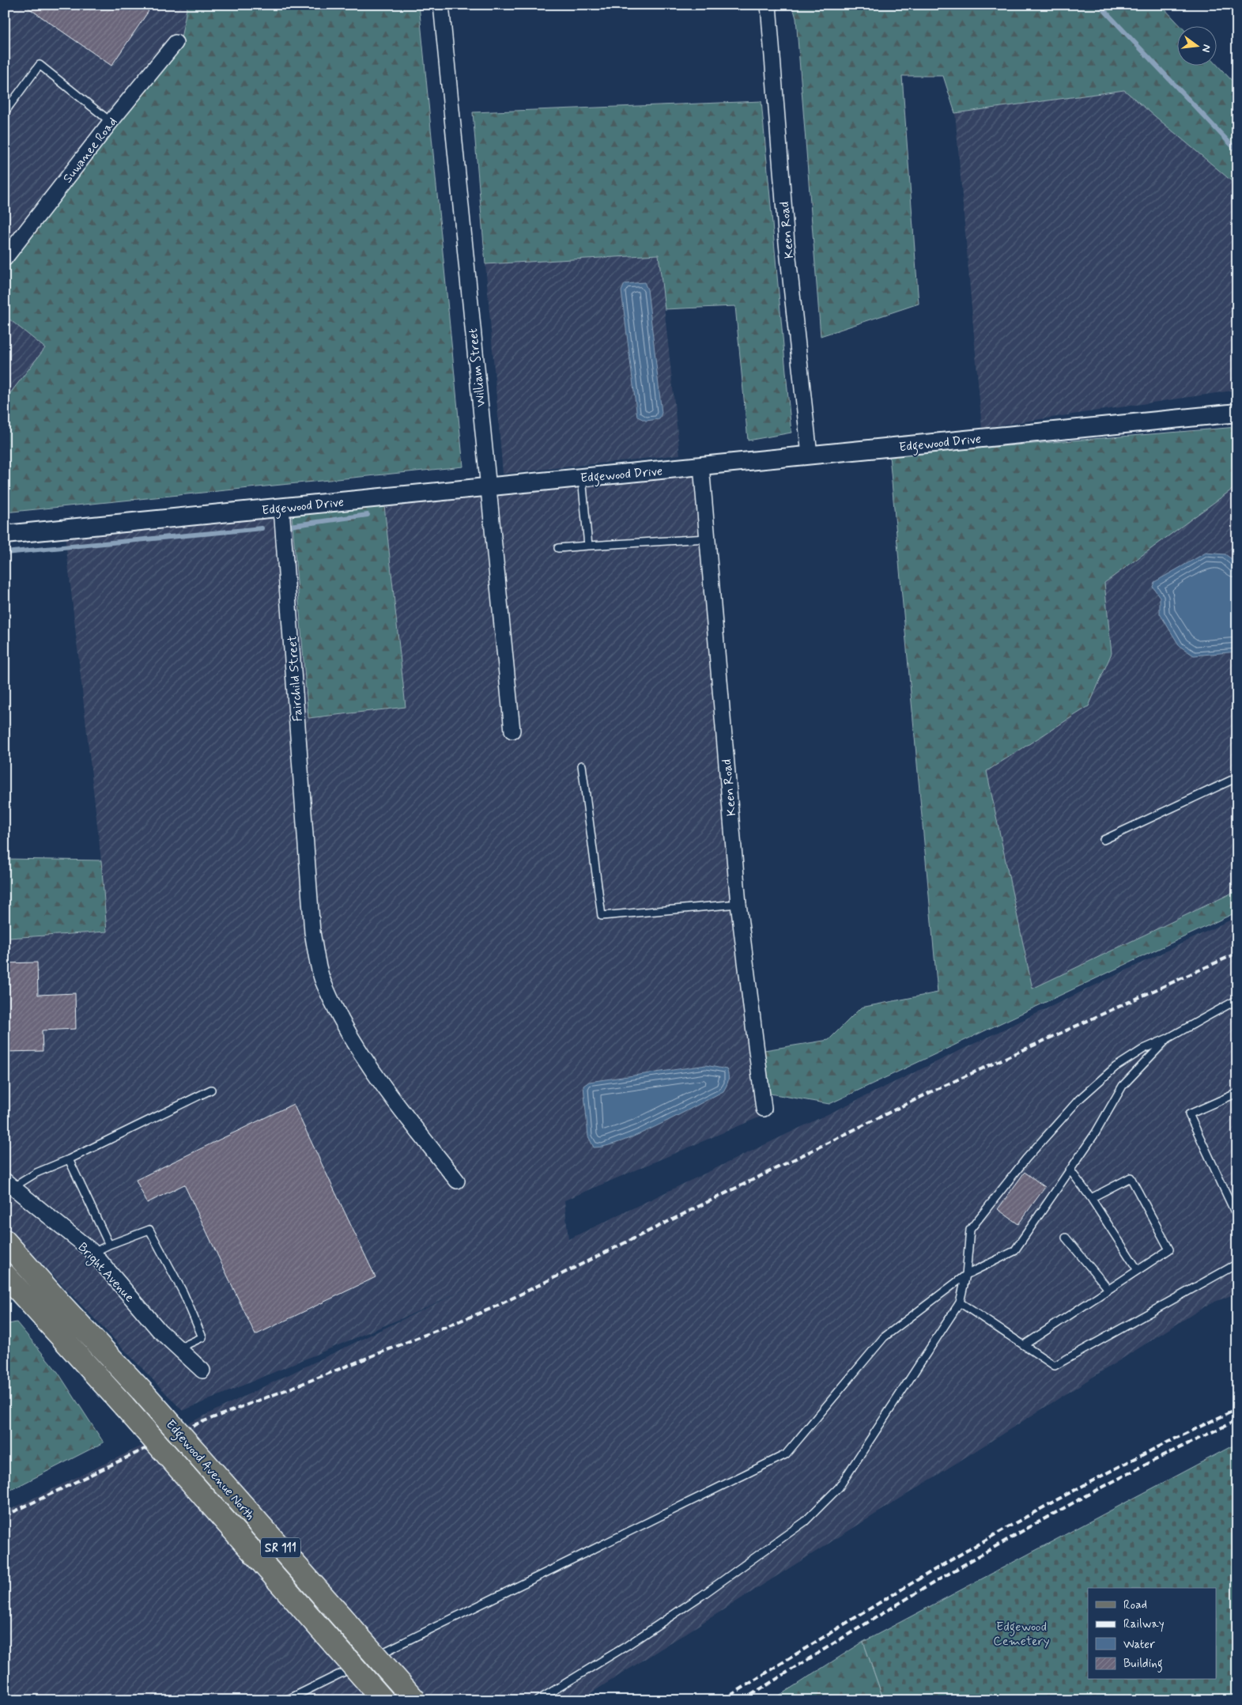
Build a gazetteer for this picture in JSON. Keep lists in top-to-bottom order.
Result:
{
  "streets": {
    "main road": ["Edgewood Avenue North", "SR 111"],
    "street": [
      "Suwanee Road",
      "Keen Road",
      "William Street",
      "Edgewood Drive",
      "Fairchild Street",
      "Bright Avenue"
    ]
  },
  "crossings": [
    ["Keen Road", "Edgewood Drive"],
    ["William Street", "Edgewood Drive"],
    ["Edgewood Drive", "Fairchild Street"]
  ],
  "parks": ["Edgewood Cemetery"],
  "legend": [
    "Road",
    "Railway",
    "Water",
    "Building"
  ],
  "north": "right"
}
